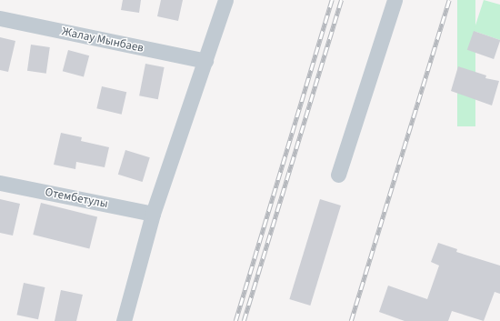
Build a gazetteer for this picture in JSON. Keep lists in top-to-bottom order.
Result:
{
  "streets": {
    "street": ["Жалау Мынбаев", "Отембетулы"]
  }
}
